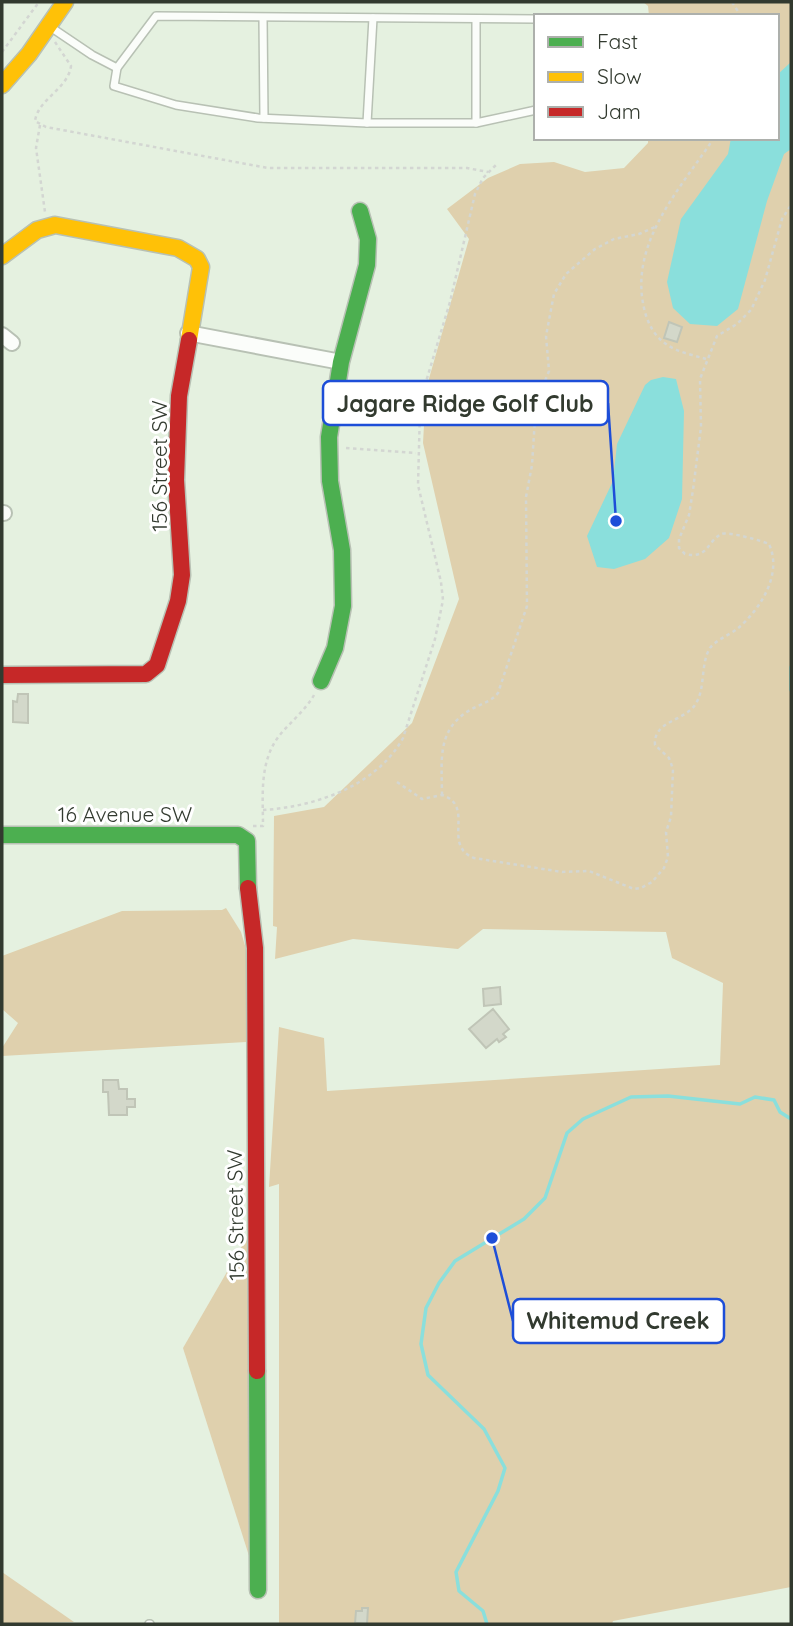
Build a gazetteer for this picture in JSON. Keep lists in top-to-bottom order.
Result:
{
  "streets": {
    "street": ["156 Street SW", "16 Avenue SW"]
  },
  "crossings": [
    ["156 Street SW", "16 Avenue SW"]
  ],
  "places": ["Jagare Ridge Golf Club", "Whitemud Creek"],
  "legend": ["Fast", "Slow", "Jam"]
}
